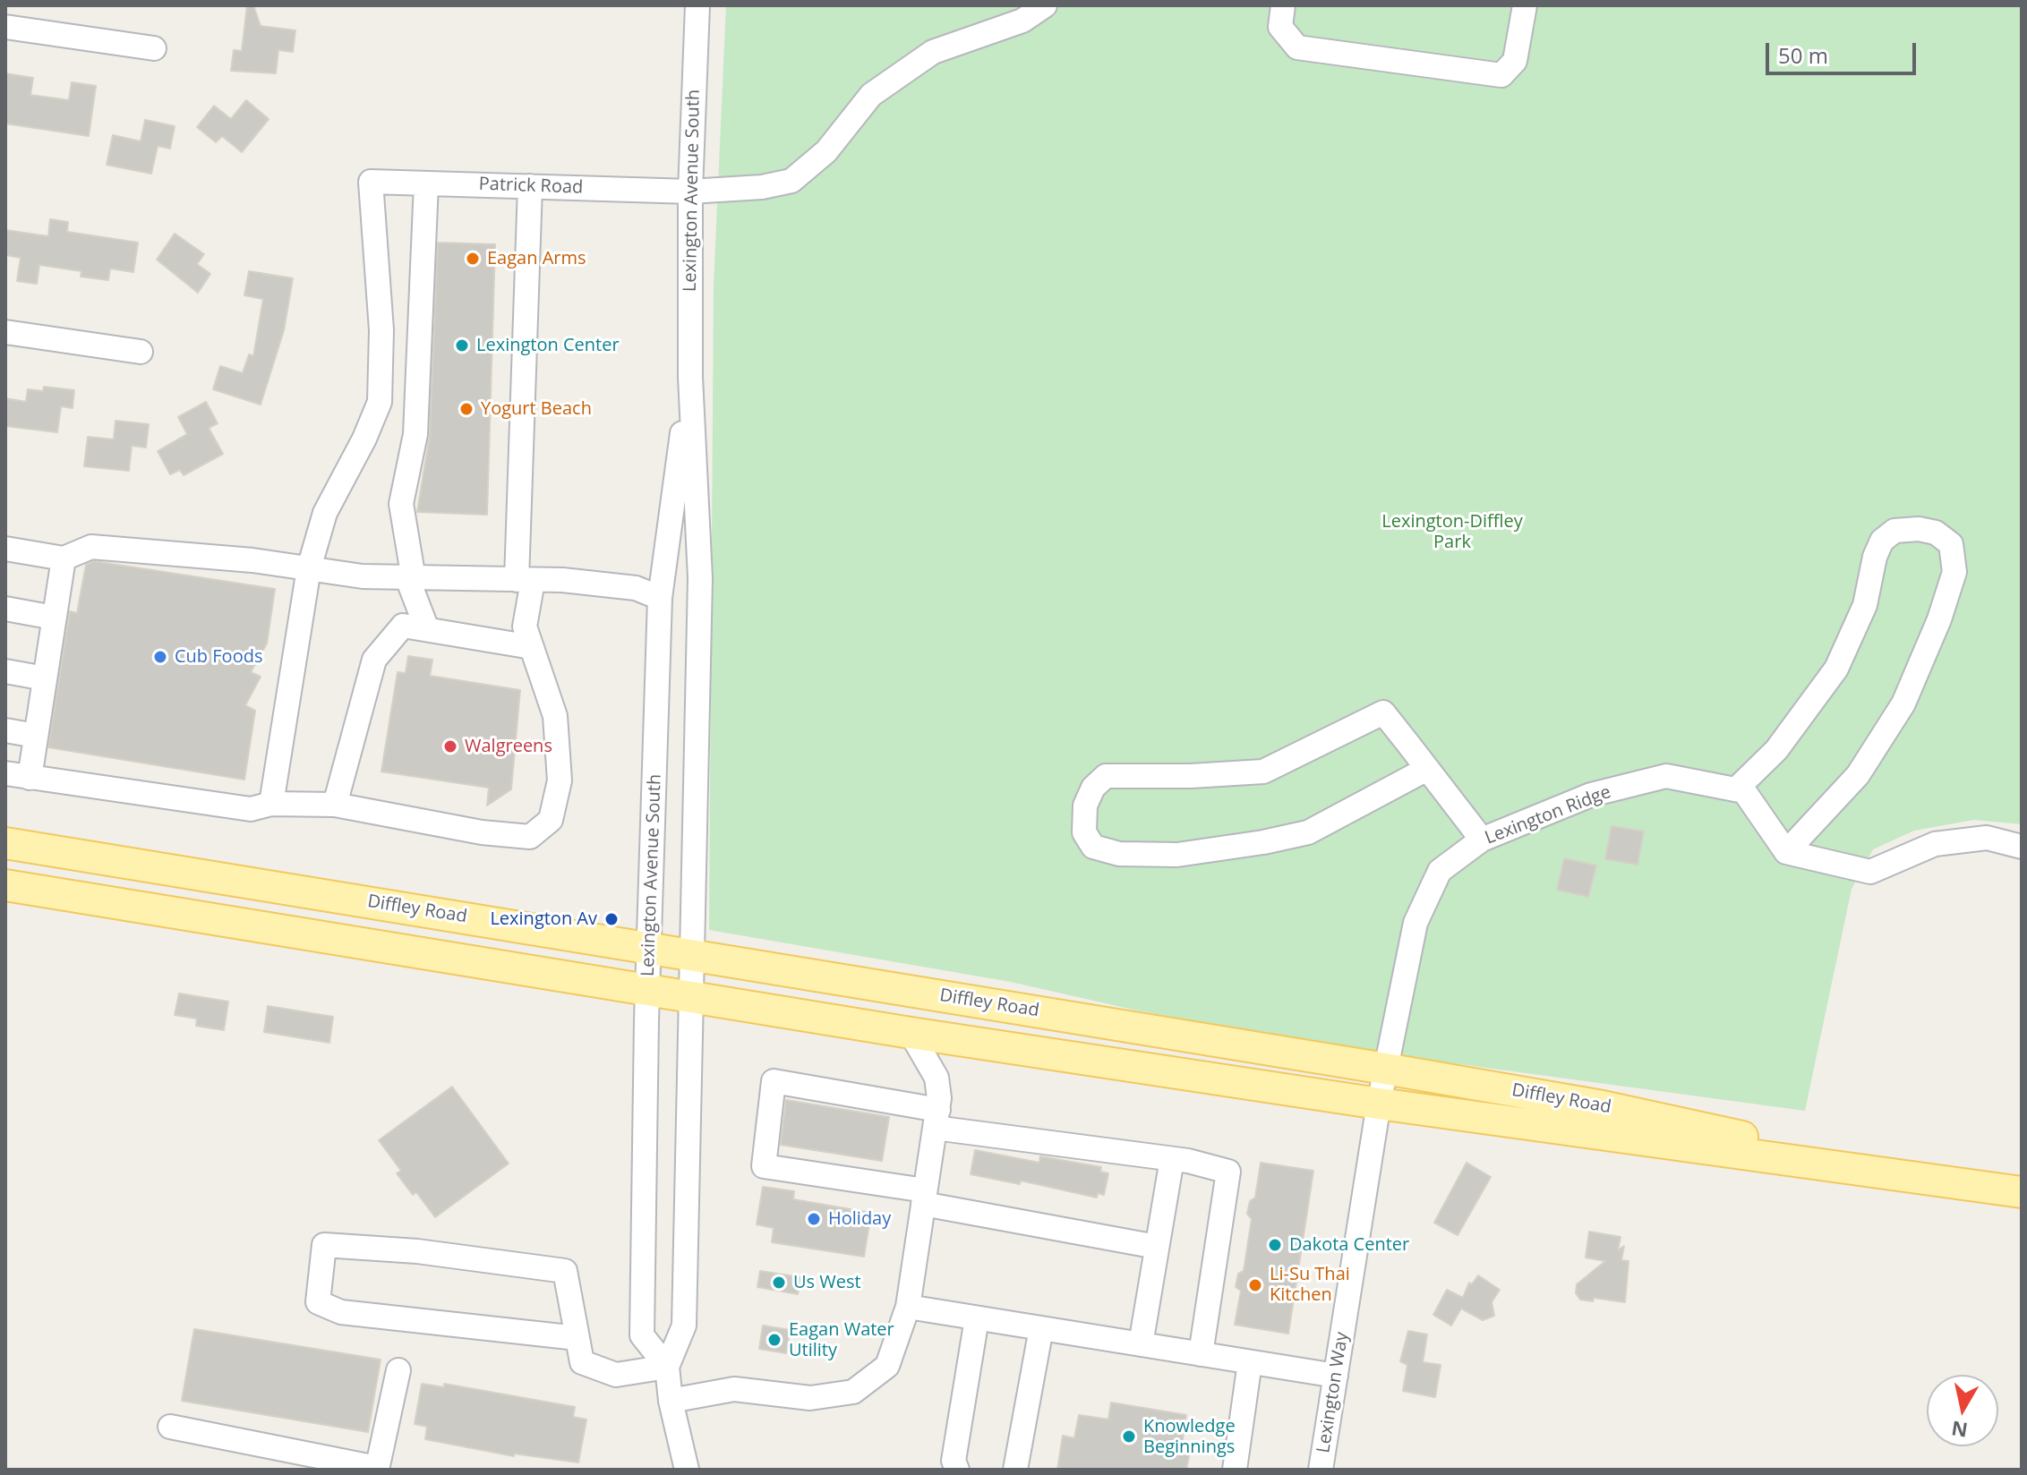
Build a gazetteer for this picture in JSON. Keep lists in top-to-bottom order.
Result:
{
  "streets": {
    "main road": ["Diffley Road"],
    "street": [
      "Patrick Road",
      "Lexington Avenue South",
      "Lexington Ridge",
      "Lexington Way"
    ]
  },
  "crossings": [
    ["Patrick Road", "Lexington Avenue South"],
    ["Lexington Avenue South", "Diffley Road"],
    ["Lexington Ridge", "Diffley Road"],
    ["Lexington Ridge", "Lexington Way"],
    ["Diffley Road", "Lexington Way"]
  ],
  "parks": ["Lexington-Diffley Park"],
  "places": [
    "Eagan Arms",
    "Lexington Center",
    "Yogurt Beach",
    "Cub Foods",
    "Walgreens",
    "Lexington Av",
    "Holiday",
    "Dakota Center",
    "Us West",
    "Li-Su Thai Kitchen",
    "Eagan Water Utility",
    "Knowledge Beginnings"
  ],
  "scale_bar": "50 m",
  "north": "bottom"
}
